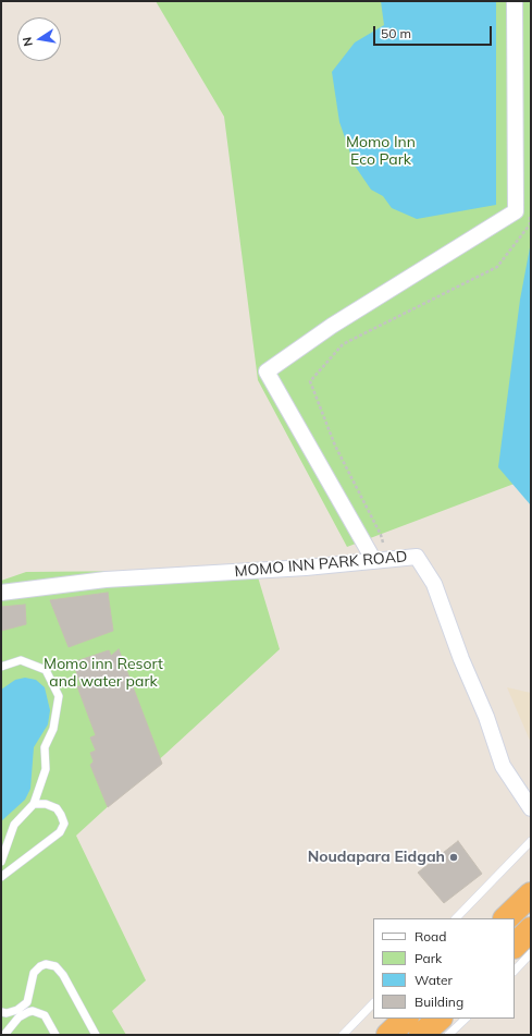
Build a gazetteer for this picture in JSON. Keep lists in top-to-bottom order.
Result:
{
  "streets": {
    "street": ["MOMO INN PARK ROAD"]
  },
  "parks": ["Momo Inn Eco Park", "Momo inn Resort and water park"],
  "places": ["Noudapara Eidgah"],
  "legend": [
    "Road",
    "Park",
    "Water",
    "Building"
  ],
  "scale_bar": "50 m",
  "north": "left"
}
